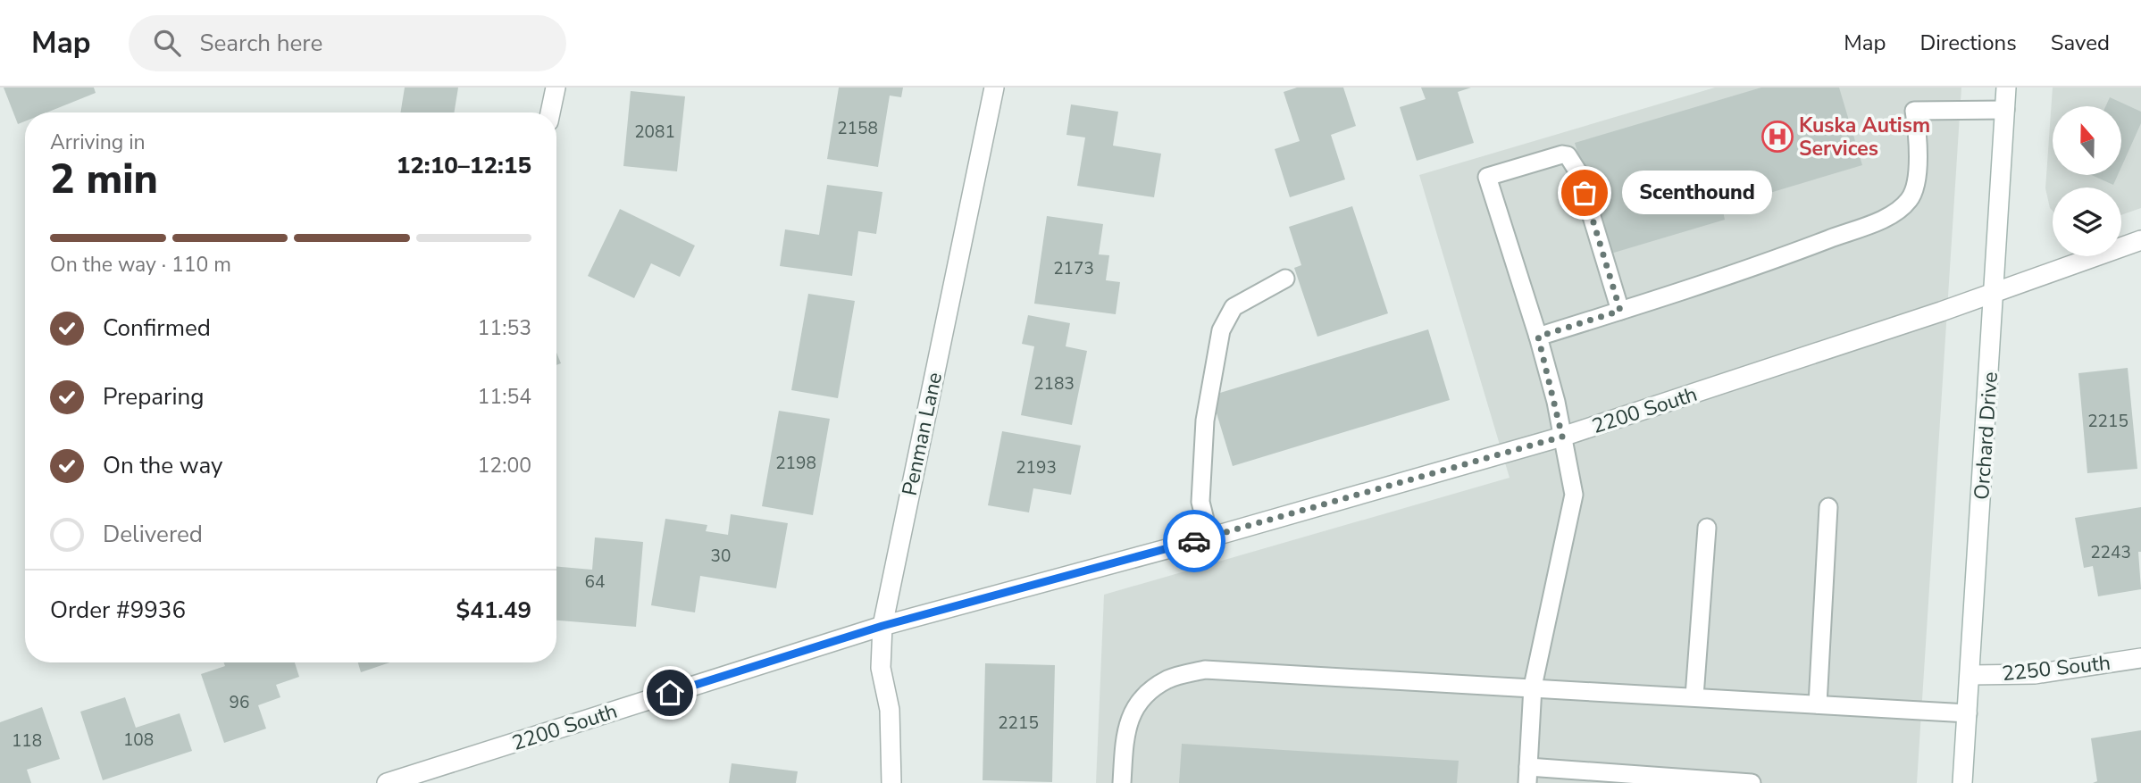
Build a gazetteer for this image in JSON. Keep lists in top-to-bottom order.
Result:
{
  "streets": {
    "street": [
      "2200 South",
      "Penman Lane",
      "Orchard Drive",
      "2250 South"
    ]
  },
  "crossings": [
    ["2200 South", "Penman Lane"],
    ["2200 South", "Orchard Drive"],
    ["Orchard Drive", "2250 South"]
  ],
  "places": {
    "hospital": ["Kuska Autism Services"],
    "other": ["Scenthound"]
  },
  "house_numbers": [
    "2158",
    "2081",
    "2173",
    "2183",
    "2215",
    "2198",
    "2193",
    "2243",
    "30",
    "64",
    "96",
    "2215",
    "108",
    "118"
  ],
  "north": "top",
  "page": {
    "header": "Map",
    "search": "Search here",
    "nav": ["Map", "Directions", "Saved"],
    "heading": ["2 min", "Arriving in", "12:10–12:15"],
    "panel": ["Order #9936", "$41.49"],
    "bubble": "Scenthound",
    "bar": "On the way · 110 m",
    "list": [
      ["Confirmed", "11:53"],
      ["Preparing", "11:54"],
      ["On the way", "12:00"],
      "Delivered"
    ]
  }
}
